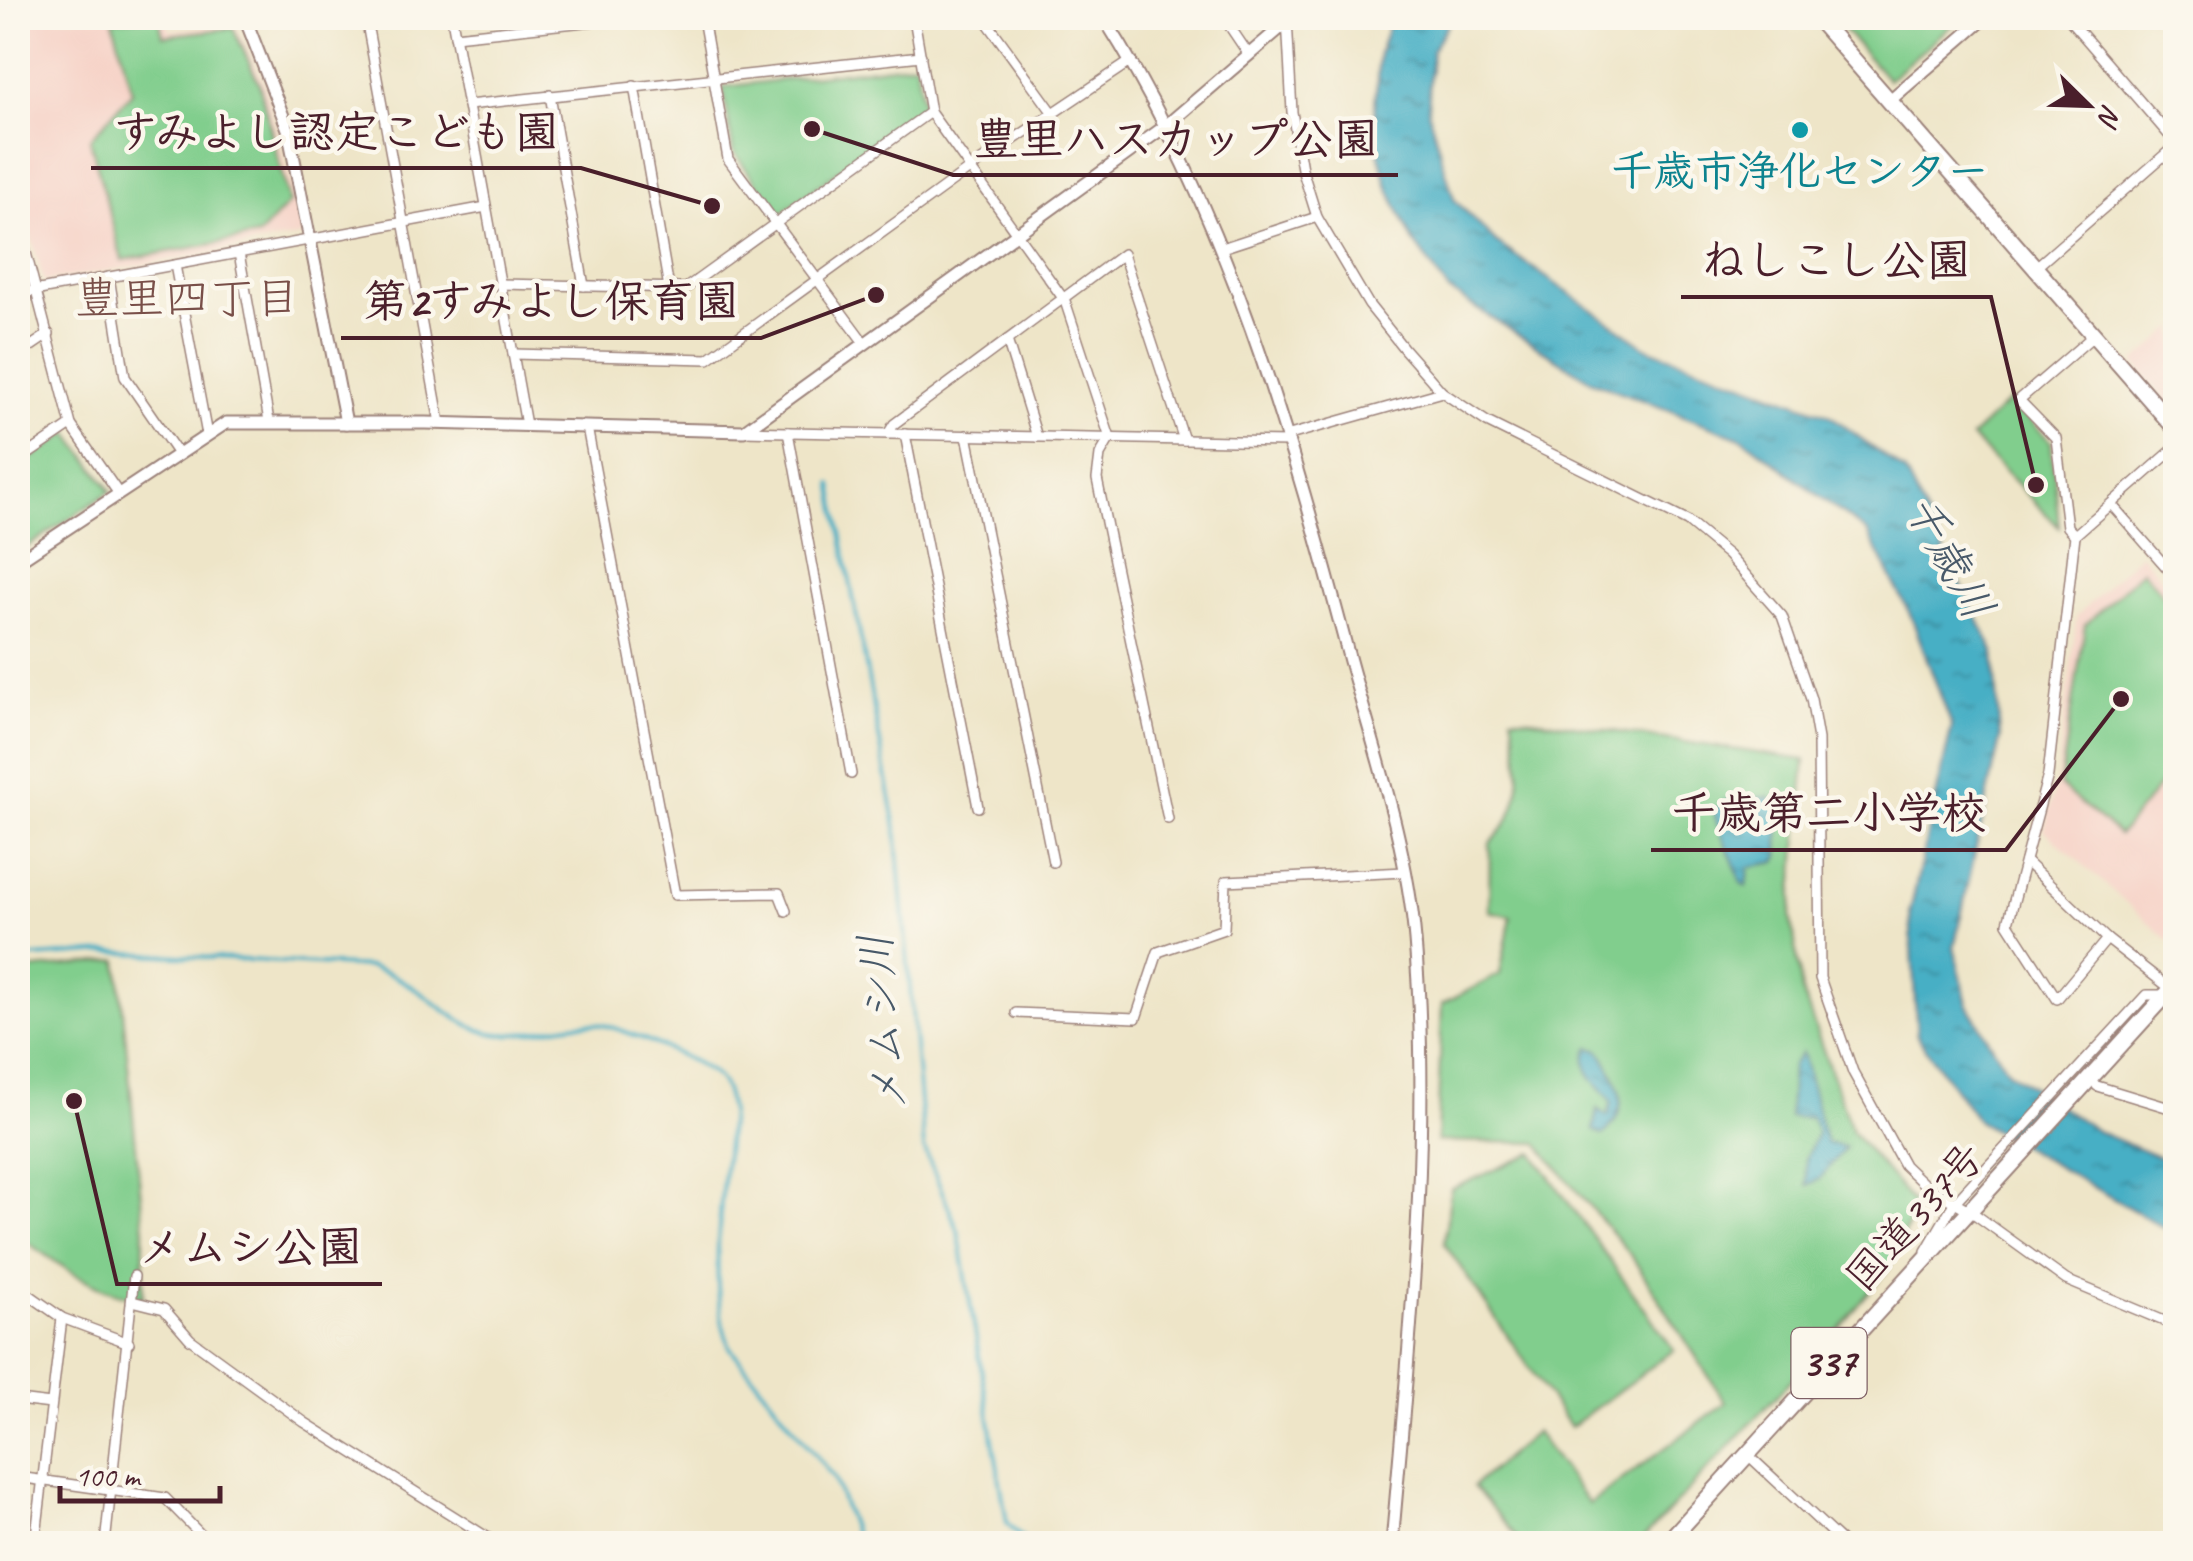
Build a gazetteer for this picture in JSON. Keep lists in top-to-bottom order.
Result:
{
  "streets": {
    "highway": ["国道337号", "337"]
  },
  "districts": ["豊里四丁目"],
  "water": ["千歳川", "メムシ川"],
  "places": [
    "豊里ハスカップ公園",
    "千歳市浄化センター",
    "すみよし認定こども園",
    "第2すみよし保育園",
    "ねしこし公園",
    "千歳第二小学校",
    "メムシ公園"
  ],
  "scale_bar": "100 m",
  "north": "bottom right"
}
